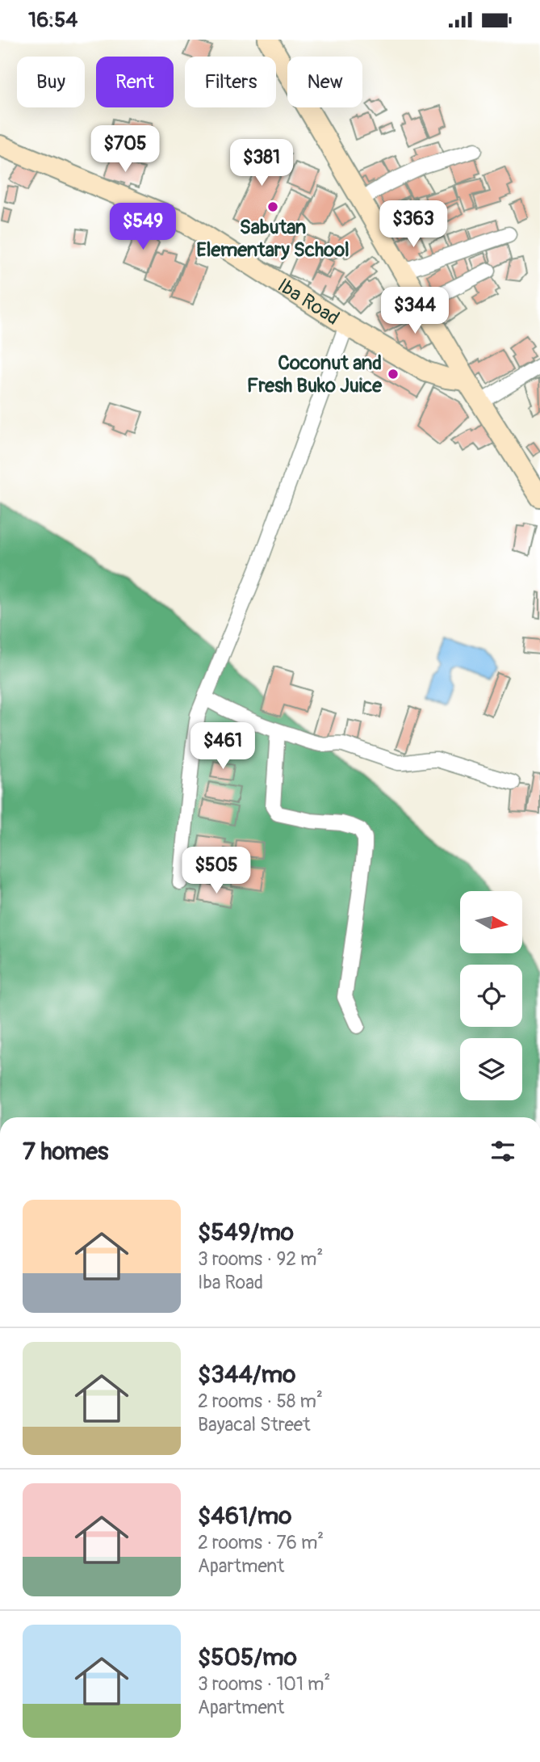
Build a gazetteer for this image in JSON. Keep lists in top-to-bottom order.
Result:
{
  "streets": {
    "street": ["Iba Road"]
  },
  "places": ["Sabutan Elementary School", "Coconut and Fresh Buko Juice"],
  "north": "right",
  "page": {
    "status": "16:54",
    "chip": [
      "Buy",
      "Rent",
      "Filters",
      "New"
    ],
    "price": [
      "$705",
      "$381",
      "$363",
      "$549",
      "$344",
      "$461",
      "$505"
    ],
    "heading": "7 homes",
    "list": [
      {
        "name": "$549/mo",
        "note": "3 rooms · 92 m² · Iba Road"
      },
      {
        "name": "$344/mo",
        "note": "2 rooms · 58 m² · Bayacal Street"
      },
      {
        "name": "$461/mo",
        "note": "2 rooms · 76 m² · Apartment"
      },
      {
        "name": "$505/mo",
        "note": "3 rooms · 101 m² · Apartment"
      }
    ]
  }
}
